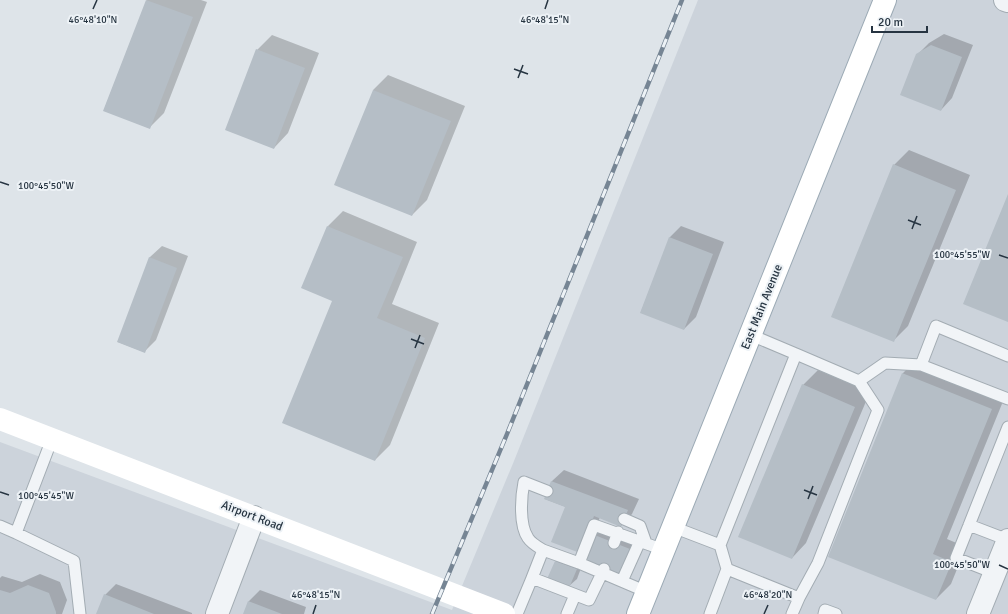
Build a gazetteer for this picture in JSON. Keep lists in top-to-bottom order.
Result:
{
  "streets": {
    "main road": ["East Main Avenue", "Airport Road"]
  },
  "scale_bar": "20 m",
  "coordinates": [
    "46°48'10\"N",
    "46°48'15\"N",
    "100°45'50\"W",
    "100°45'55\"W",
    "100°45'45\"W",
    "46°48'20\"N"
  ]
}
